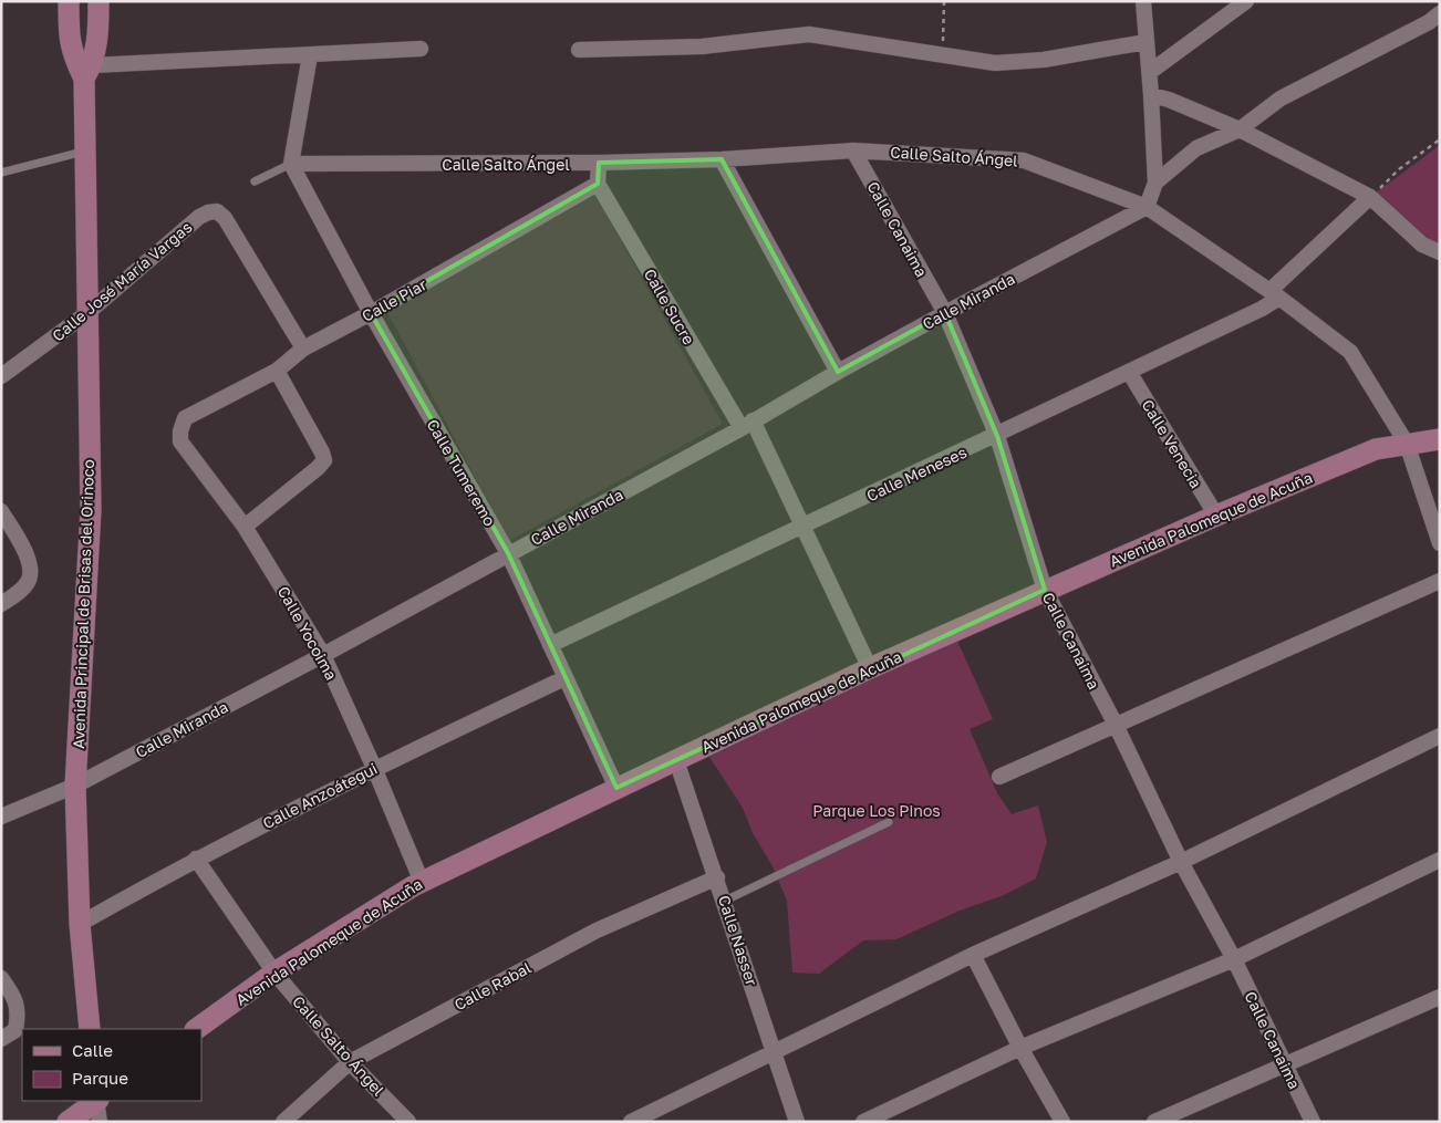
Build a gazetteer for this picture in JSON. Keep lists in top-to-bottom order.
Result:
{
  "streets": {
    "street": [
      "Calle Salto Ángel",
      "Calle Canaima",
      "Calle José María Vargas",
      "Calle Piar",
      "Calle Miranda",
      "Calle Sucre",
      "Calle Venecia",
      "Calle Tumeremo",
      "Calle Meneses",
      "Avenida Palomeque de Acuña",
      "Avenida Principal de Brisas del Orinoco",
      "Calle Yocoima",
      "Calle Anzoátegui",
      "Calle Nasser",
      "Calle Rabal"
    ]
  },
  "crossings": [
    ["Calle Salto Ángel", "Calle Canaima"],
    ["Calle Salto Ángel", "Calle Miranda"],
    ["Calle Salto Ángel", "Calle Tumeremo"],
    ["Calle Salto Ángel", "Calle Meneses"],
    ["Calle Salto Ángel", "Avenida Palomeque de Acuña"],
    ["Calle Salto Ángel", "Calle Anzoátegui"],
    ["Calle Salto Ángel", "Calle Rabal"],
    ["Calle Canaima", "Calle Miranda"],
    ["Calle Canaima", "Calle Meneses"],
    ["Calle Canaima", "Avenida Palomeque de Acuña"],
    ["Calle José María Vargas", "Calle Piar"],
    ["Calle José María Vargas", "Avenida Principal de Brisas del Orinoco"],
    ["Calle Piar", "Calle Sucre"],
    ["Calle Piar", "Calle Tumeremo"],
    ["Calle Piar", "Calle Yocoima"],
    ["Calle Miranda", "Calle Sucre"],
    ["Calle Miranda", "Calle Tumeremo"],
    ["Calle Miranda", "Avenida Principal de Brisas del Orinoco"],
    ["Calle Miranda", "Calle Yocoima"],
    ["Calle Sucre", "Calle Meneses"],
    ["Calle Sucre", "Avenida Palomeque de Acuña"],
    ["Calle Venecia", "Calle Meneses"],
    ["Calle Venecia", "Avenida Palomeque de Acuña"],
    ["Calle Tumeremo", "Calle Meneses"],
    ["Calle Tumeremo", "Avenida Palomeque de Acuña"],
    ["Calle Tumeremo", "Calle Anzoátegui"],
    ["Avenida Palomeque de Acuña", "Calle Yocoima"],
    ["Avenida Palomeque de Acuña", "Calle Nasser"],
    ["Avenida Principal de Brisas del Orinoco", "Calle Anzoátegui"],
    ["Calle Yocoima", "Calle Anzoátegui"],
    ["Calle Nasser", "Calle Rabal"]
  ],
  "parks": ["Parque Los Pinos"],
  "legend": ["Calle", "Parque"]
}
